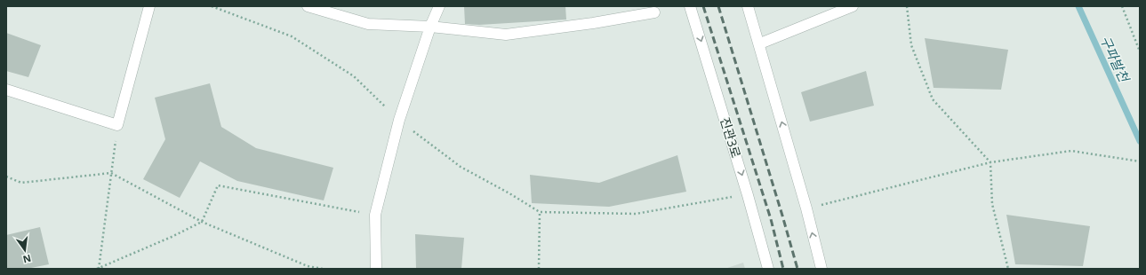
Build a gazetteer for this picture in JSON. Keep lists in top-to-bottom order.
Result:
{
  "streets": {
    "street": ["진관3로"]
  },
  "water": ["구파발천"],
  "north": "bottom"
}
